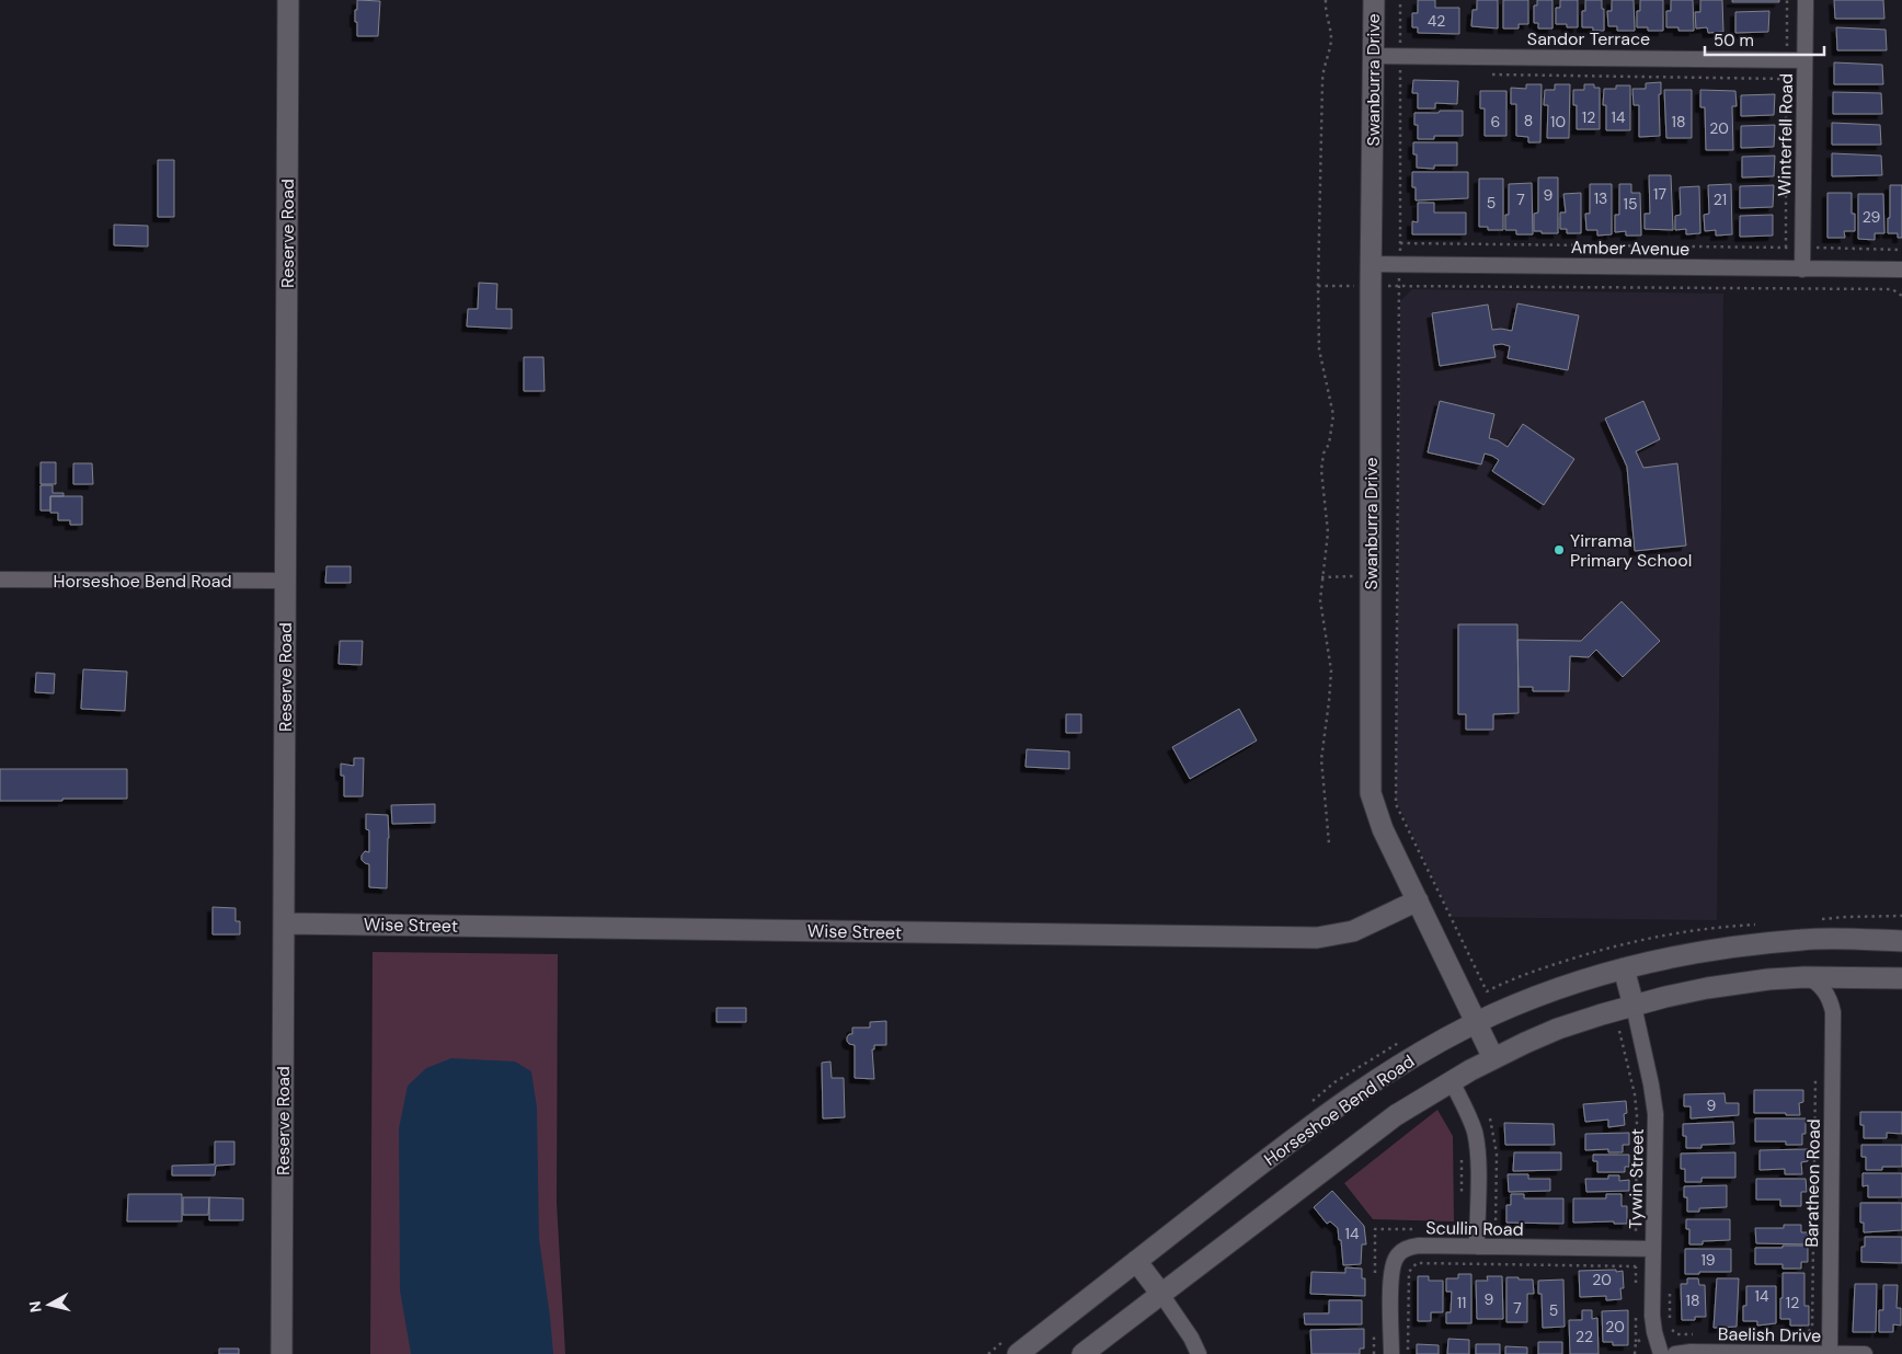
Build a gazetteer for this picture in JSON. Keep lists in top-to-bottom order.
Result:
{
  "streets": {
    "street": [
      "Sandor Terrace",
      "Swanburra Drive",
      "Winterfell Road",
      "Reserve Road",
      "Amber Avenue",
      "Horseshoe Bend Road",
      "Wise Street",
      "Tywin Street",
      "Baratheon Road",
      "Scullin Road",
      "Baelish Drive"
    ]
  },
  "crossings": [
    ["Sandor Terrace", "Swanburra Drive"],
    ["Sandor Terrace", "Winterfell Road"],
    ["Swanburra Drive", "Amber Avenue"],
    ["Swanburra Drive", "Horseshoe Bend Road"],
    ["Swanburra Drive", "Wise Street"],
    ["Winterfell Road", "Amber Avenue"],
    ["Reserve Road", "Horseshoe Bend Road"],
    ["Reserve Road", "Wise Street"],
    ["Horseshoe Bend Road", "Tywin Street"],
    ["Horseshoe Bend Road", "Baratheon Road"],
    ["Tywin Street", "Scullin Road"],
    ["Baratheon Road", "Baelish Drive"]
  ],
  "places": ["Yirrama Primary School"],
  "house_numbers": [
    "42",
    "12",
    "14",
    "8",
    "6",
    "10",
    "18",
    "20",
    "17",
    "9",
    "13",
    "7",
    "21",
    "5",
    "15",
    "29",
    "9",
    "14",
    "19",
    "20",
    "14",
    "9",
    "18",
    "11",
    "12",
    "7",
    "5",
    "20",
    "22"
  ],
  "scale_bar": "50 m",
  "north": "left"
}
